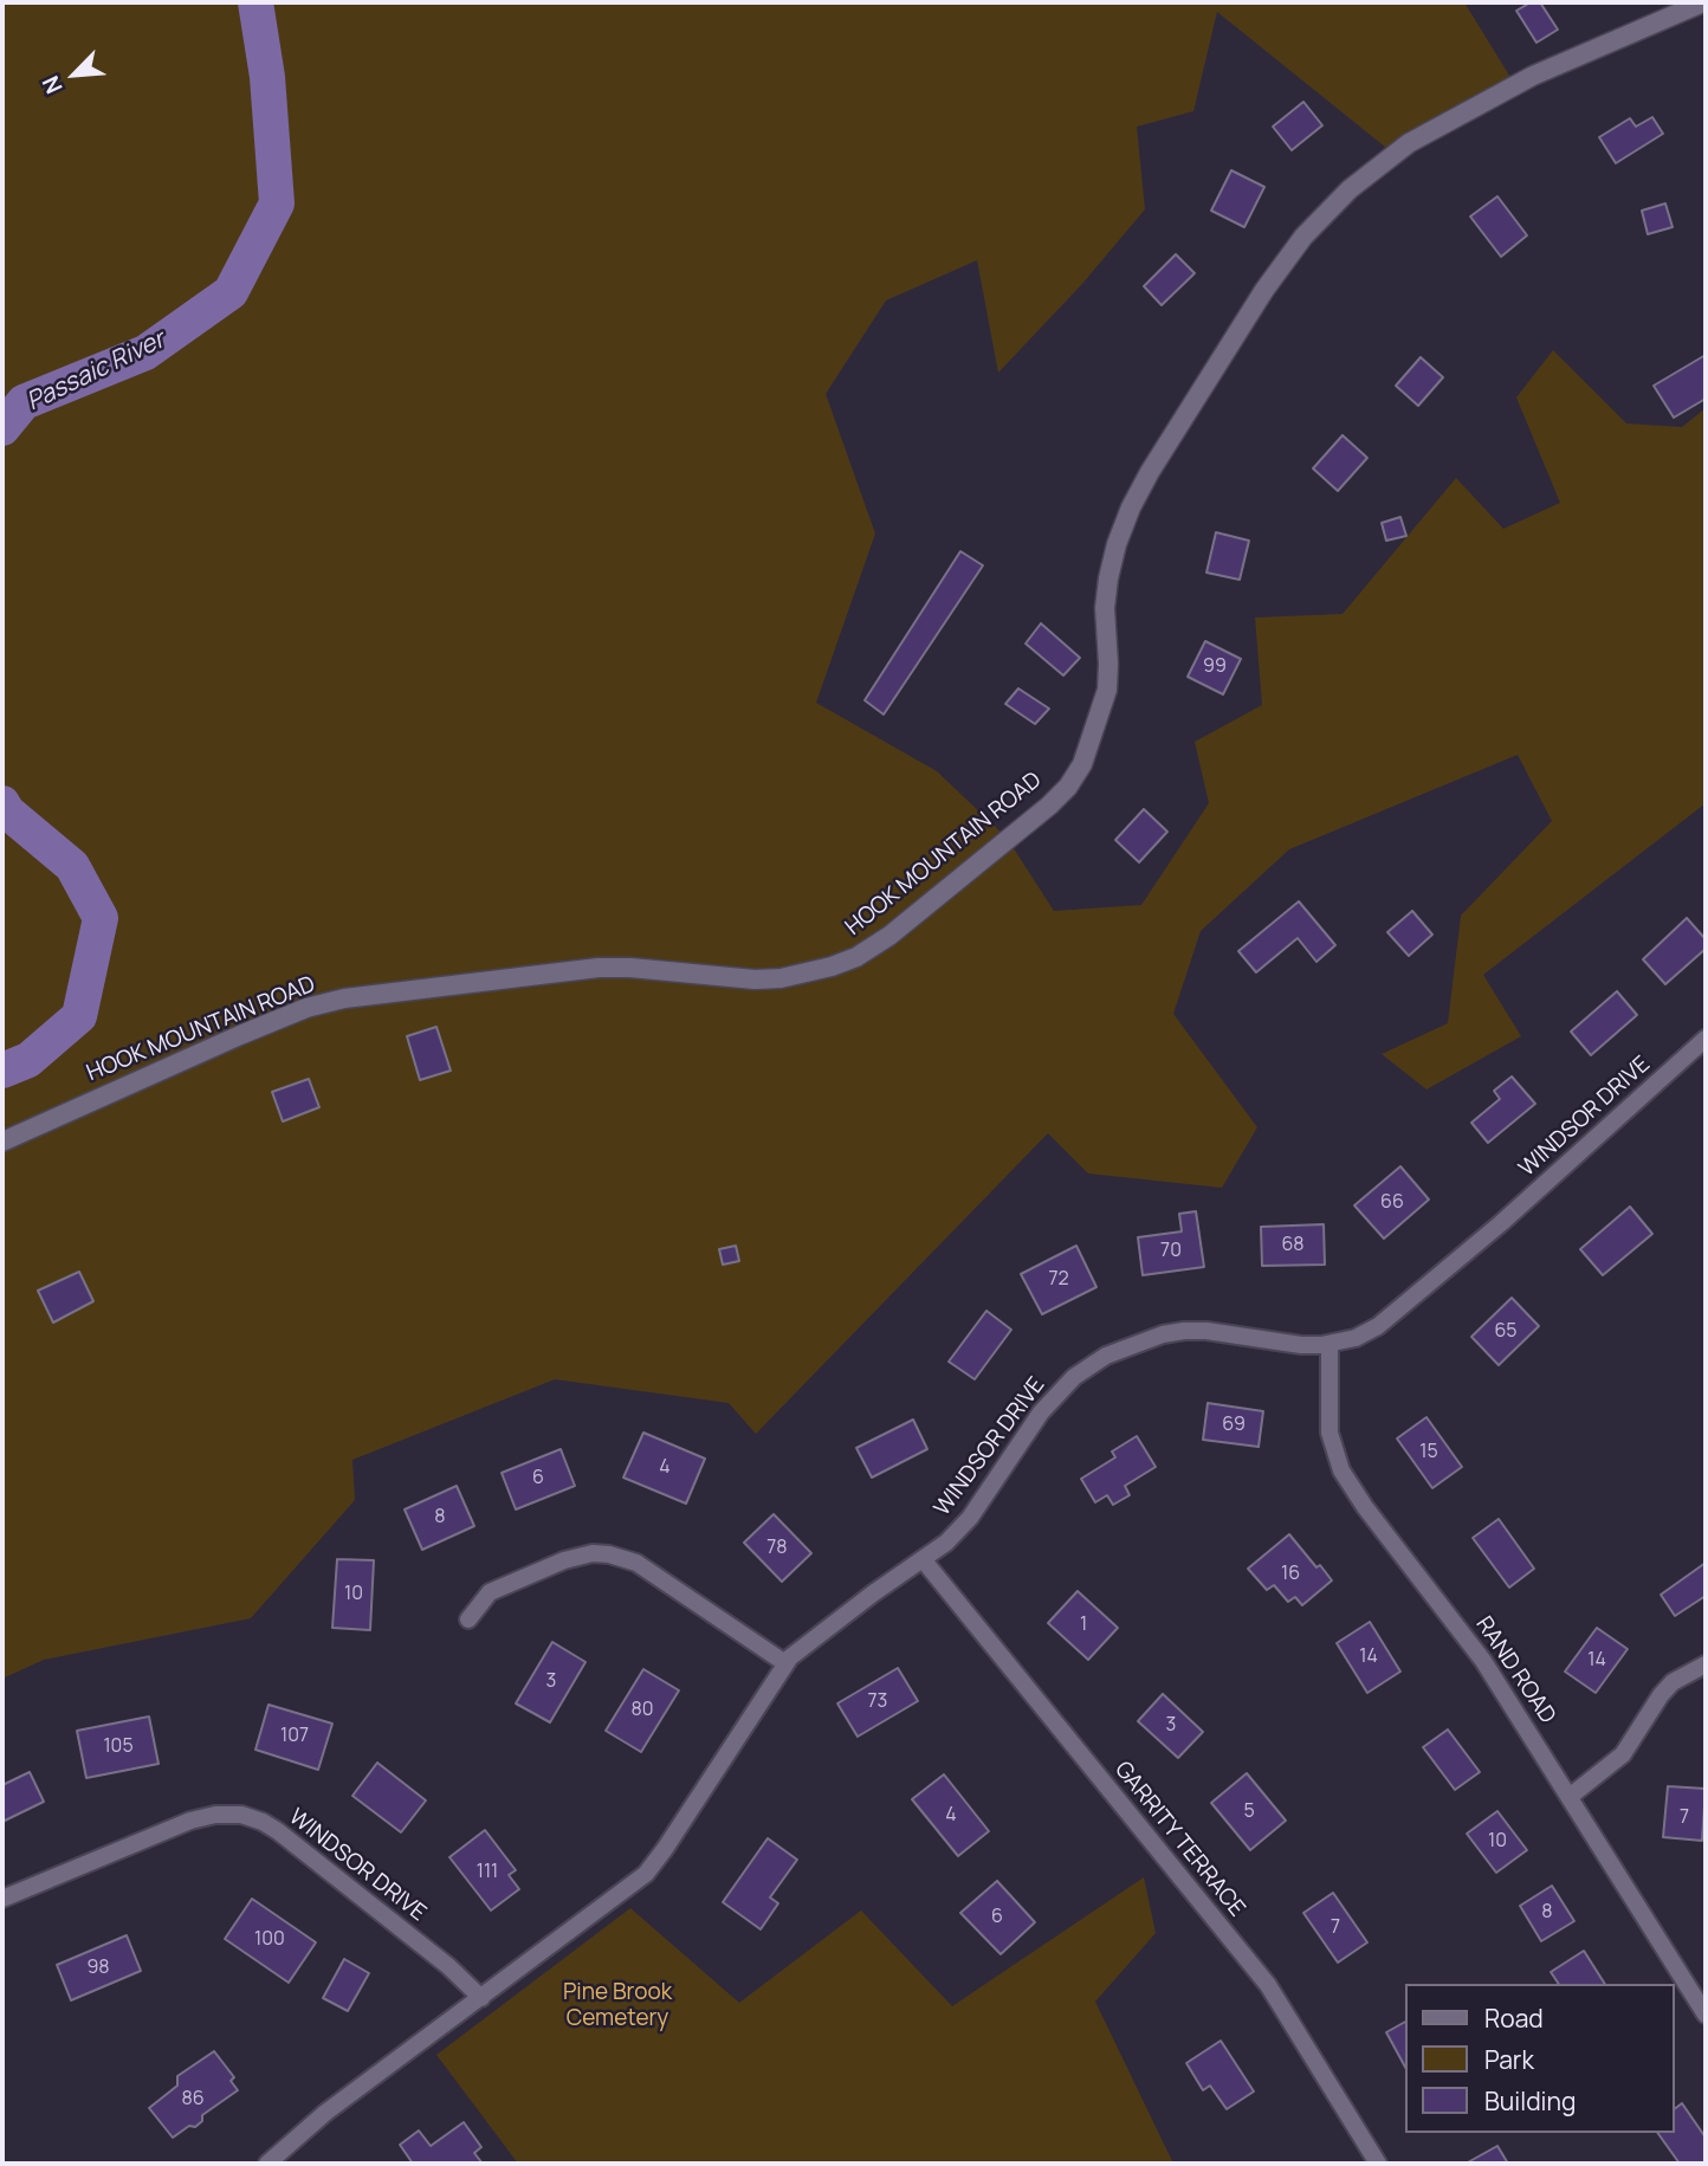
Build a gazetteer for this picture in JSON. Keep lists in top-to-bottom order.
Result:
{
  "streets": {
    "street": [
      "HOOK MOUNTAIN ROAD",
      "WINDSOR DRIVE",
      "RAND ROAD",
      "GARRITY TERRACE"
    ]
  },
  "crossings": [
    ["WINDSOR DRIVE", "RAND ROAD"],
    ["WINDSOR DRIVE", "GARRITY TERRACE"]
  ],
  "water": ["Passaic River"],
  "parks": ["Pine Brook Cemetery"],
  "house_numbers": [
    "99",
    "66",
    "68",
    "70",
    "72",
    "65",
    "69",
    "15",
    "4",
    "6",
    "8",
    "78",
    "16",
    "10",
    "1",
    "14",
    "14",
    "3",
    "73",
    "80",
    "3",
    "107",
    "105",
    "5",
    "4",
    "7",
    "10",
    "111",
    "8",
    "6",
    "7",
    "100",
    "98",
    "86"
  ],
  "legend": ["Road", "Park", "Building"],
  "north": "bottom left"
}
